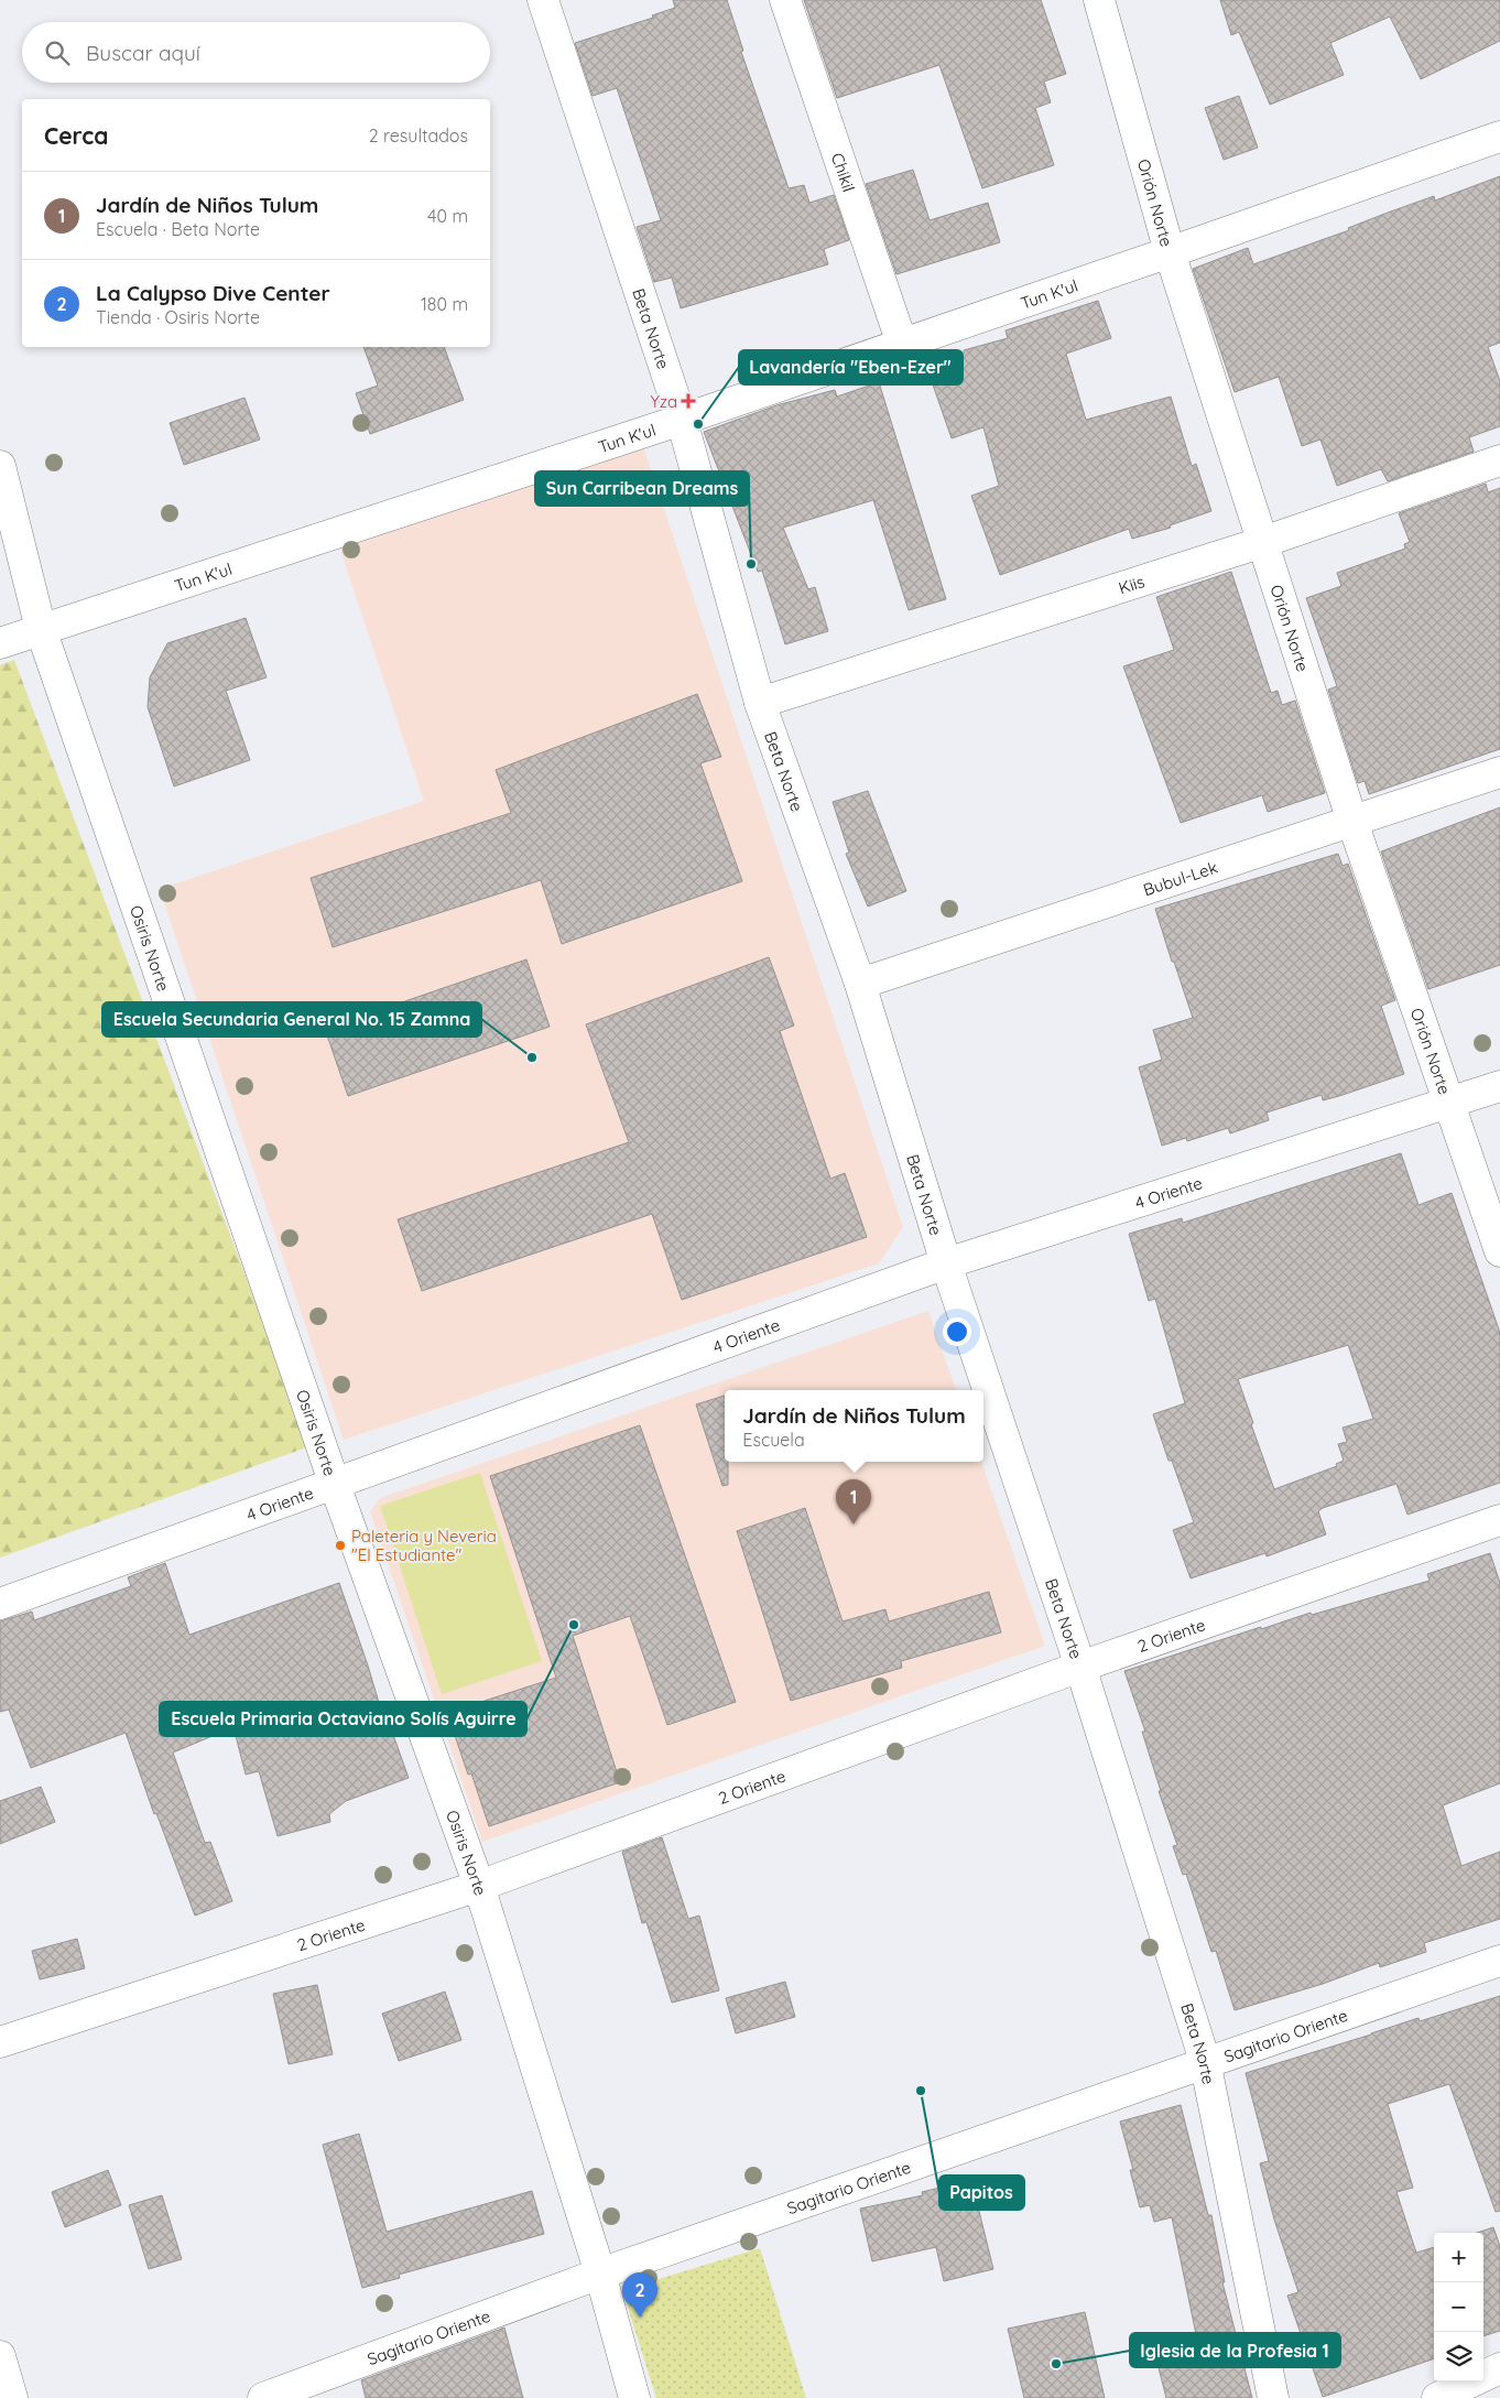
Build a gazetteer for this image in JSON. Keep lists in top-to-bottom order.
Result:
{
  "streets": {
    "street": [
      "Chikil",
      "Orión Norte",
      "Tun K'ul",
      "Beta Norte",
      "Kiis",
      "Bubul-Lek",
      "Osiris Norte",
      "4 Oriente",
      "2 Oriente",
      "Sagitario Oriente"
    ]
  },
  "crossings": [
    ["Chikil", "Tun K'ul"],
    ["Orión Norte", "Tun K'ul"],
    ["Orión Norte", "Kiis"],
    ["Orión Norte", "Bubul-Lek"],
    ["Orión Norte", "4 Oriente"],
    ["Tun K'ul", "Beta Norte"],
    ["Tun K'ul", "Osiris Norte"],
    ["Beta Norte", "Kiis"],
    ["Beta Norte", "Bubul-Lek"],
    ["Beta Norte", "4 Oriente"],
    ["Beta Norte", "2 Oriente"],
    ["Beta Norte", "Sagitario Oriente"],
    ["Osiris Norte", "4 Oriente"],
    ["Osiris Norte", "2 Oriente"],
    ["Osiris Norte", "Sagitario Oriente"]
  ],
  "places": {
    "health": ["Yza"],
    "other": [
      "Lavandería \"Eben-Ezer\"",
      "Sun Carribean Dreams",
      "Escuela Secundaria General No. 15 Zamna",
      "Paleteria y Neveria \"El Estudiante\"",
      "Escuela Primaria Octaviano Solís Aguirre",
      "Papitos",
      "Iglesia de la Profesia 1"
    ]
  },
  "page": {
    "search": "Buscar aquí",
    "heading": ["Cerca", "2 resultados"],
    "list": [
      {
        "mark": "1",
        "name": "Jardín de Niños Tulum",
        "note": "Escuela · Beta Norte",
        "value": "40 m"
      },
      {
        "mark": "2",
        "name": "La Calypso Dive Center",
        "note": "Tienda · Osiris Norte",
        "value": "180 m"
      }
    ],
    "popup": ["Jardín de Niños Tulum", "Escuela"],
    "pins": ["1", "2"],
    "map_buttons": ["+", "−"]
  }
}
